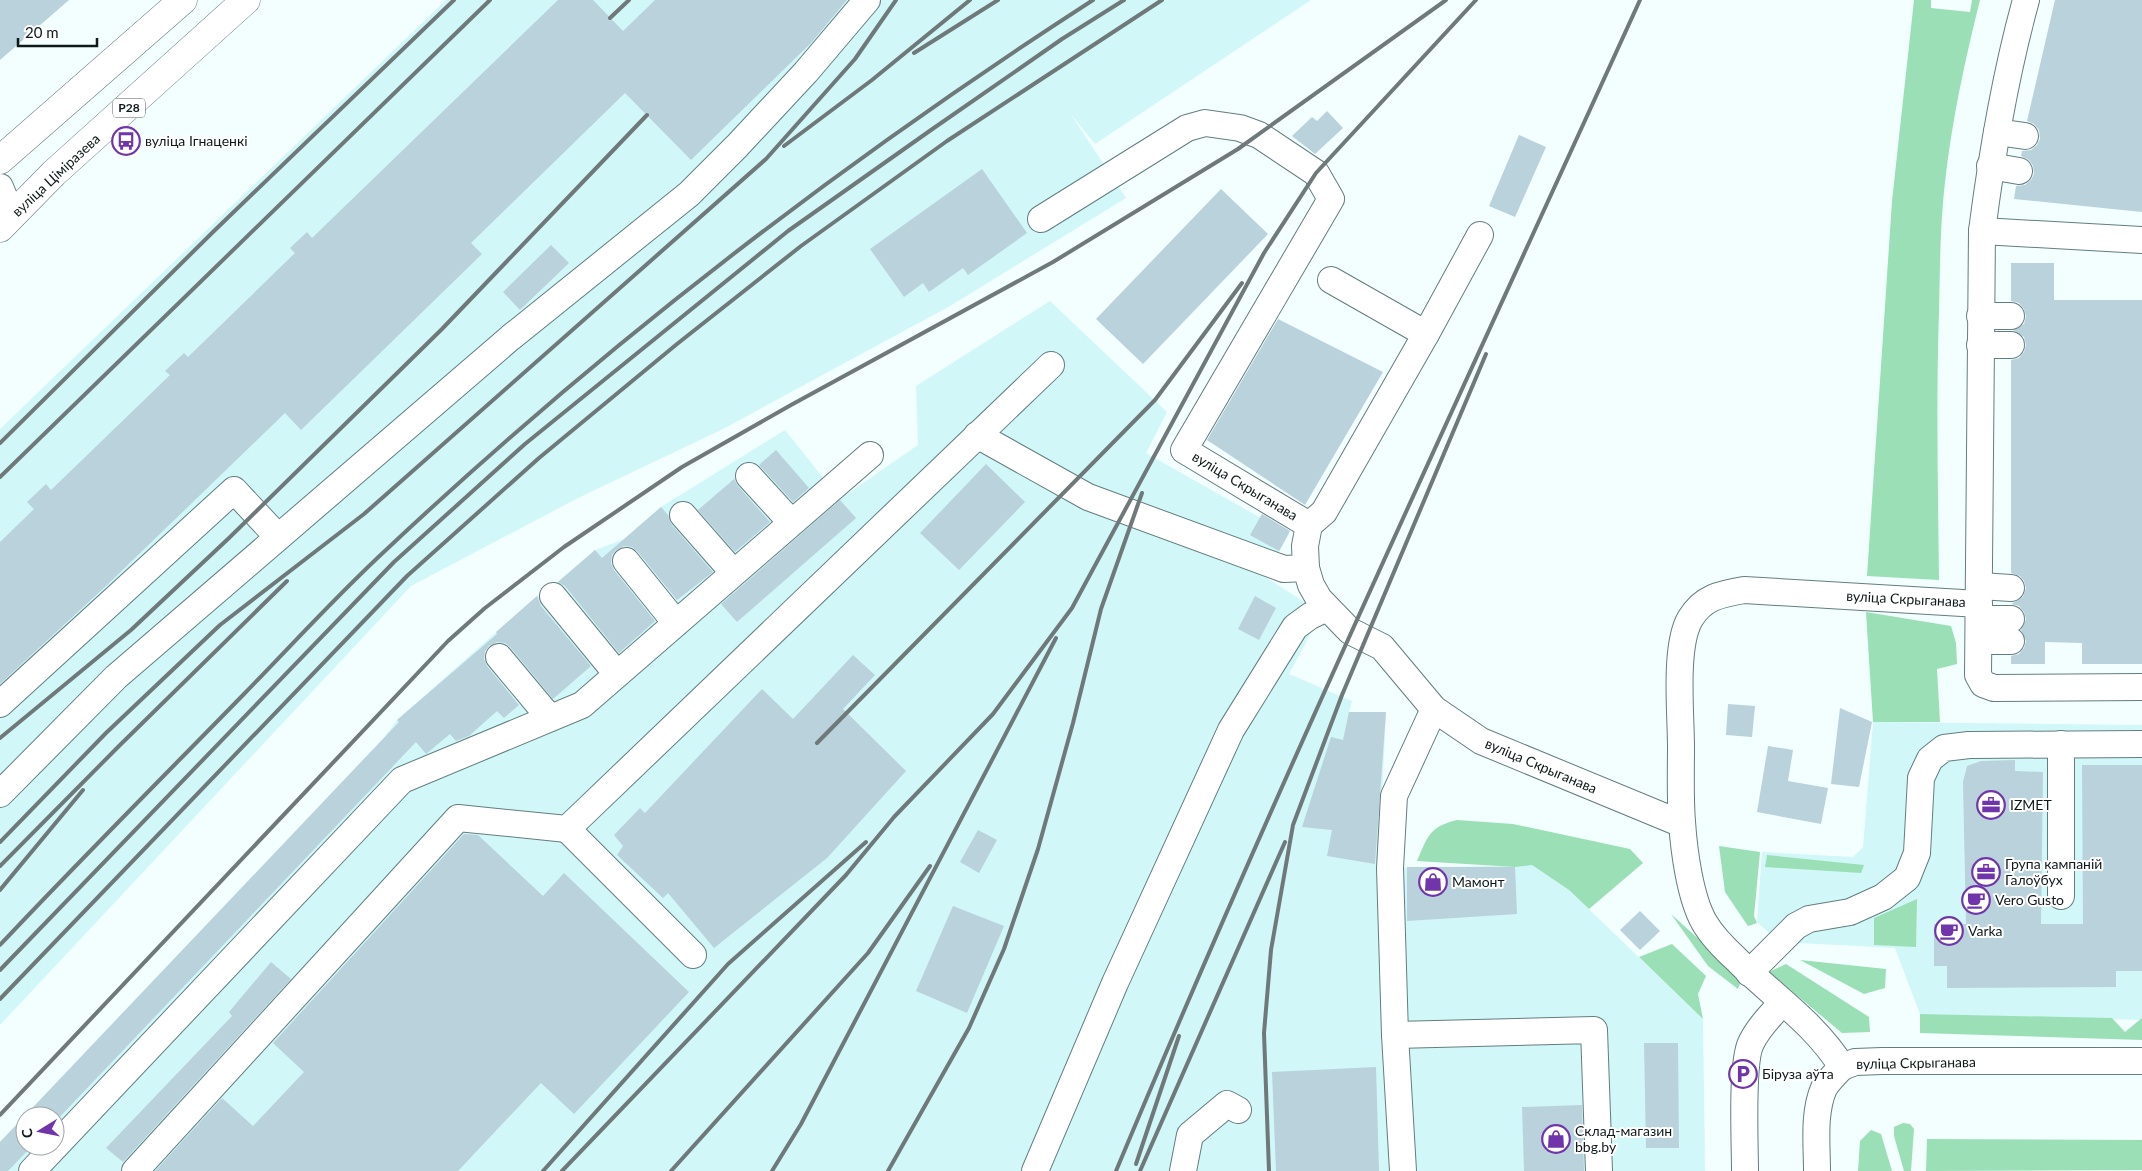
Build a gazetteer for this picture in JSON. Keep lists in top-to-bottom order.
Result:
{
  "streets": {
    "main road": ["Р28", "вуліца Ціміразева"],
    "street": ["вуліца Скрыганава"]
  },
  "places": {
    "bus stop": ["вуліца Ігнаценкі"],
    "office": ["IZMET", "Група кампаній Галоўбух"],
    "shop": ["Мамонт", "Склад-магазин bbg.by"],
    "cafe": ["Vero Gusto", "Varka"],
    "parking": ["Біруза аўта"]
  },
  "scale_bar": "20 m",
  "north": "left"
}
